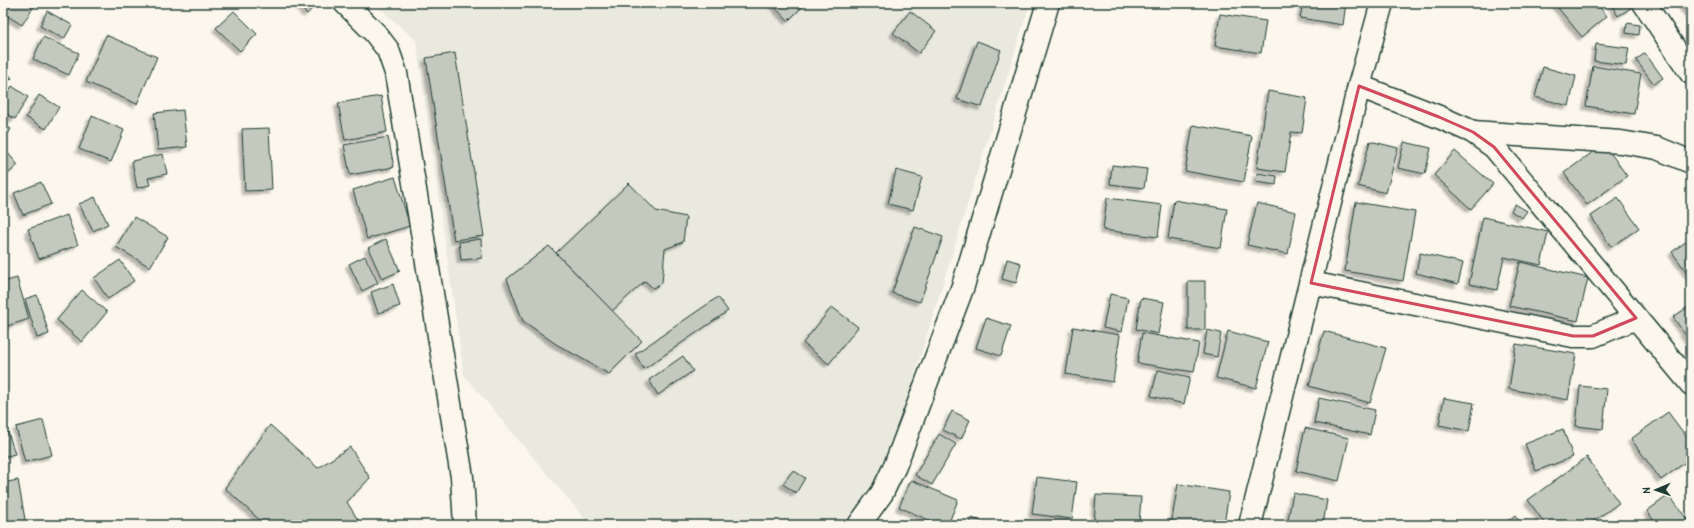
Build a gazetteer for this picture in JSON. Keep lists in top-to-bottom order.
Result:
{
  "north": "left"
}
